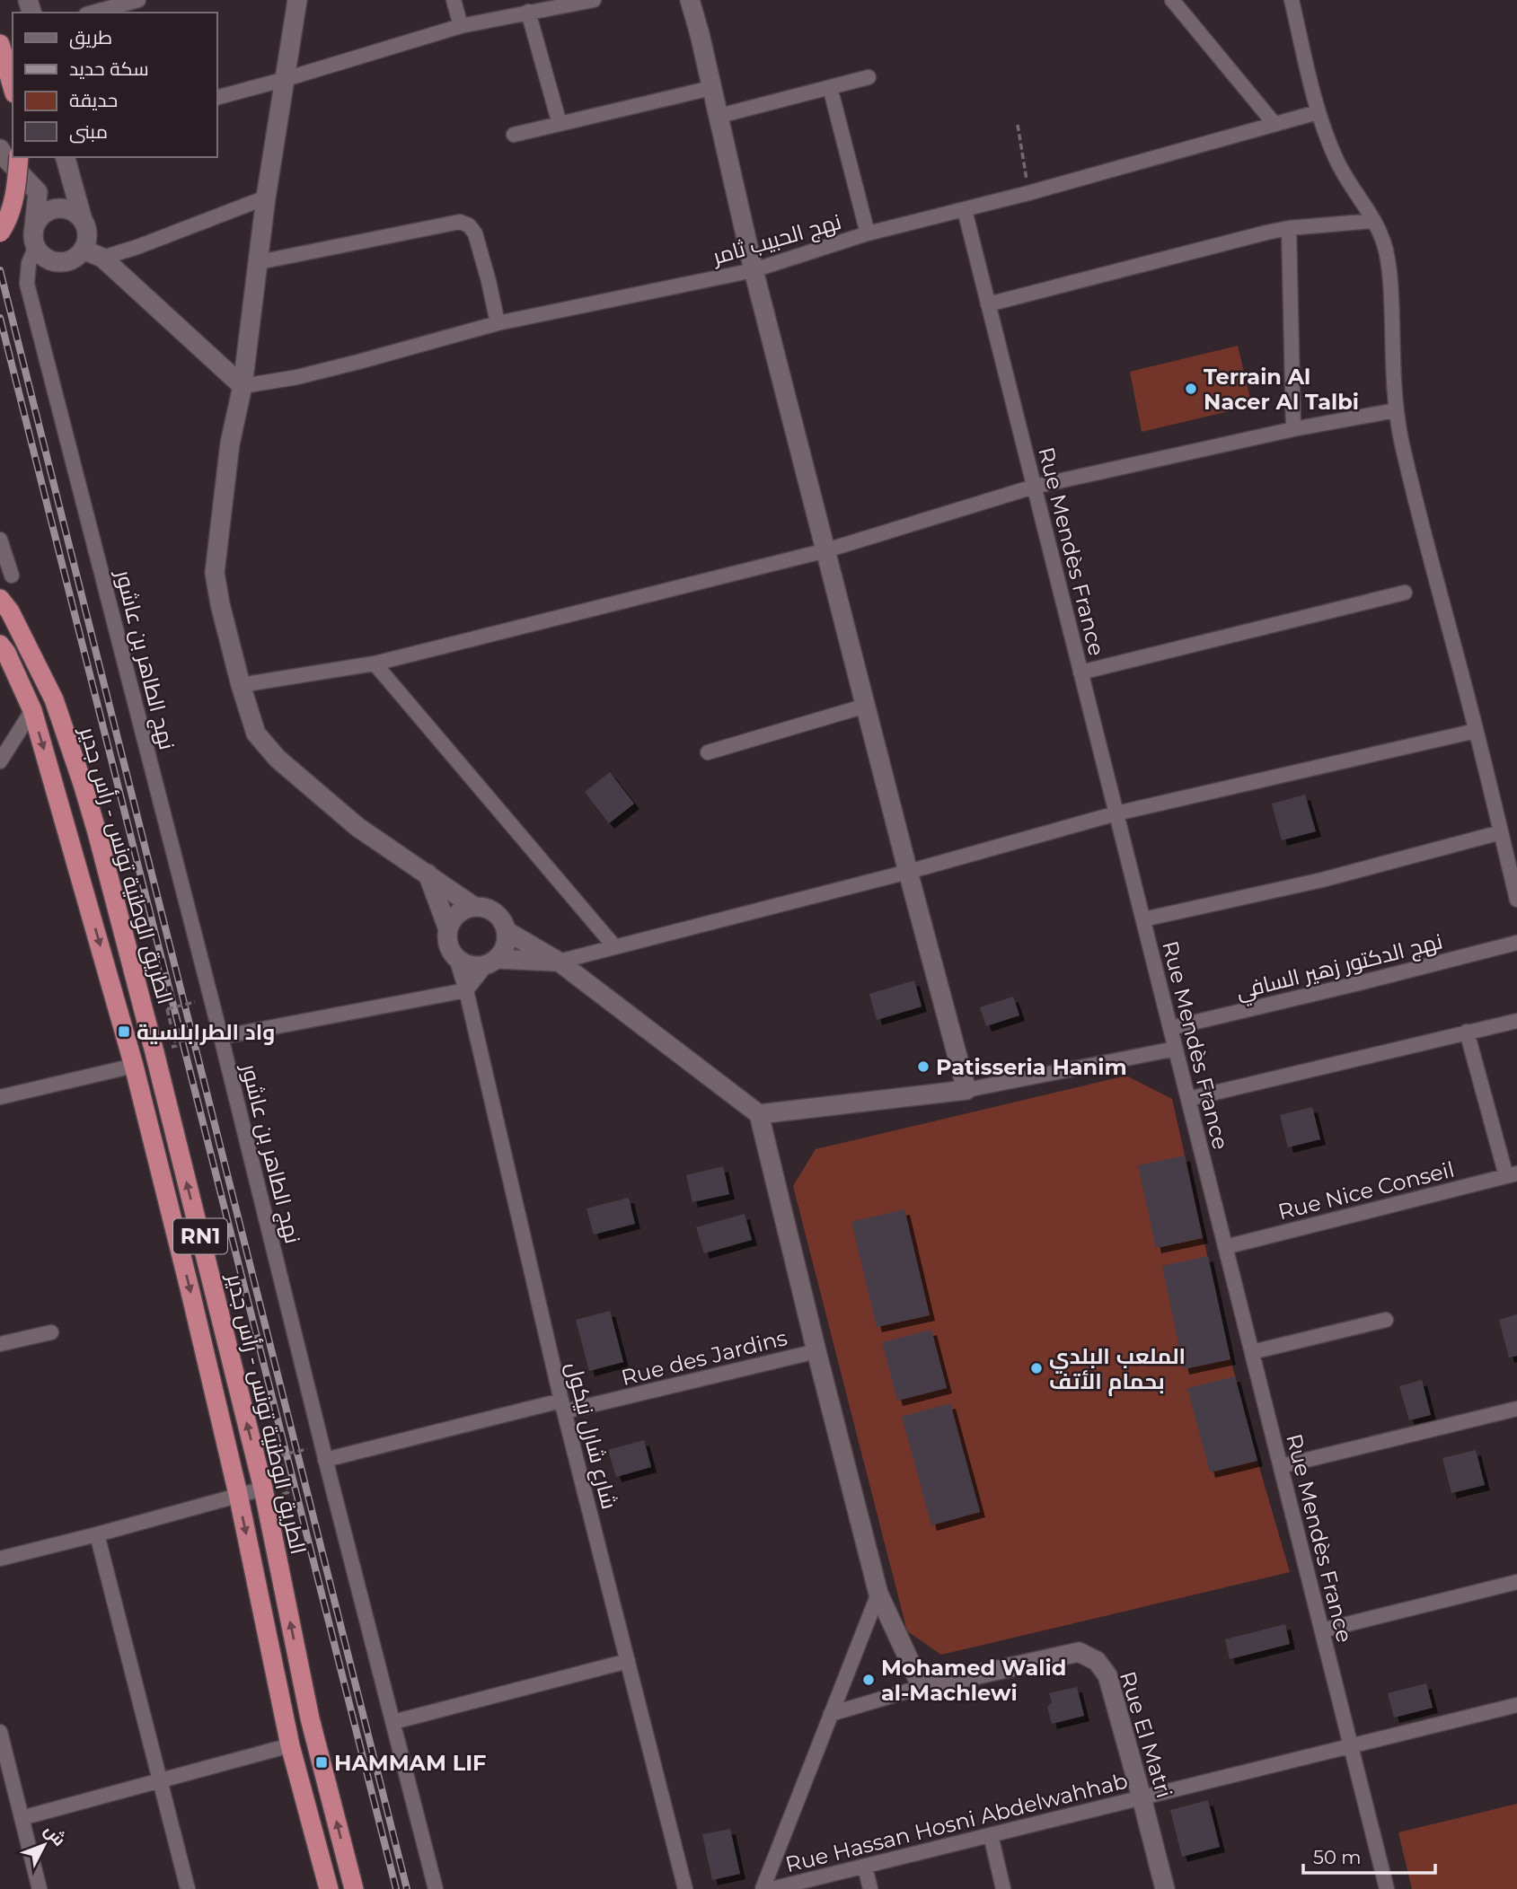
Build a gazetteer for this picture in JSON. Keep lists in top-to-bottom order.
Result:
{
  "streets": {
    "highway": ["الطريق الوطنية تونس - رأس جدير", "RN1"],
    "street": [
      "نهج الحبيب ثامر",
      "Rue Mendès France",
      "نهج الطاهر بن عاشور",
      "نهج الدكتور زهير السافي",
      "Rue Nice Conseil",
      "Rue des Jardins",
      "شارع شارل نيكول",
      "Rue El Matri",
      "Rue Hassan Hosni Abdelwahhab"
    ]
  },
  "crossings": [
    ["نهج الحبيب ثامر", "Rue Mendès France"],
    ["Rue Mendès France", "نهج الدكتور زهير السافي"],
    ["Rue Mendès France", "Rue Nice Conseil"],
    ["Rue Mendès France", "Rue Hassan Hosni Abdelwahhab"],
    ["نهج الطاهر بن عاشور", "Rue des Jardins"],
    ["Rue des Jardins", "شارع شارل نيكول"],
    ["Rue El Matri", "Rue Hassan Hosni Abdelwahhab"]
  ],
  "places": {
    "other": [
      "Terrain Al Nacer Al Talbi",
      "Patisseria Hanim",
      "الملعب البلدي بحمام الأتف",
      "Mohamed Walid al-Machlewi"
    ],
    "transit": ["واد الطرابلسية", "HAMMAM LIF"]
  },
  "legend": [
    "طريق",
    "سكة حديد",
    "حديقة",
    "مبنى"
  ],
  "scale_bar": "50 m",
  "north": "top right"
}
